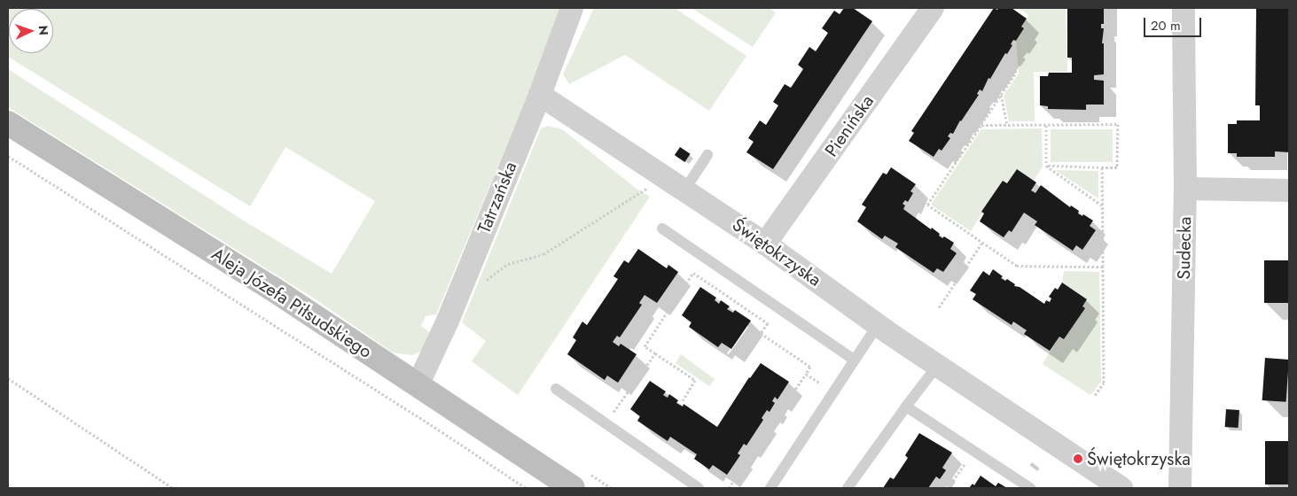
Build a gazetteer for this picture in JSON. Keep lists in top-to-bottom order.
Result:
{
  "streets": {
    "main road": ["Aleja Józefa Piłsudskiego"],
    "street": [
      "Pienińska",
      "Tatrzańska",
      "Sudecka",
      "Świętokrzyska"
    ]
  },
  "crossings": [
    ["Pienińska", "Świętokrzyska"],
    ["Tatrzańska", "Świętokrzyska"],
    ["Tatrzańska", "Aleja Józefa Piłsudskiego"]
  ],
  "places": ["Świętokrzyska"],
  "scale_bar": "20 m",
  "north": "right"
}
